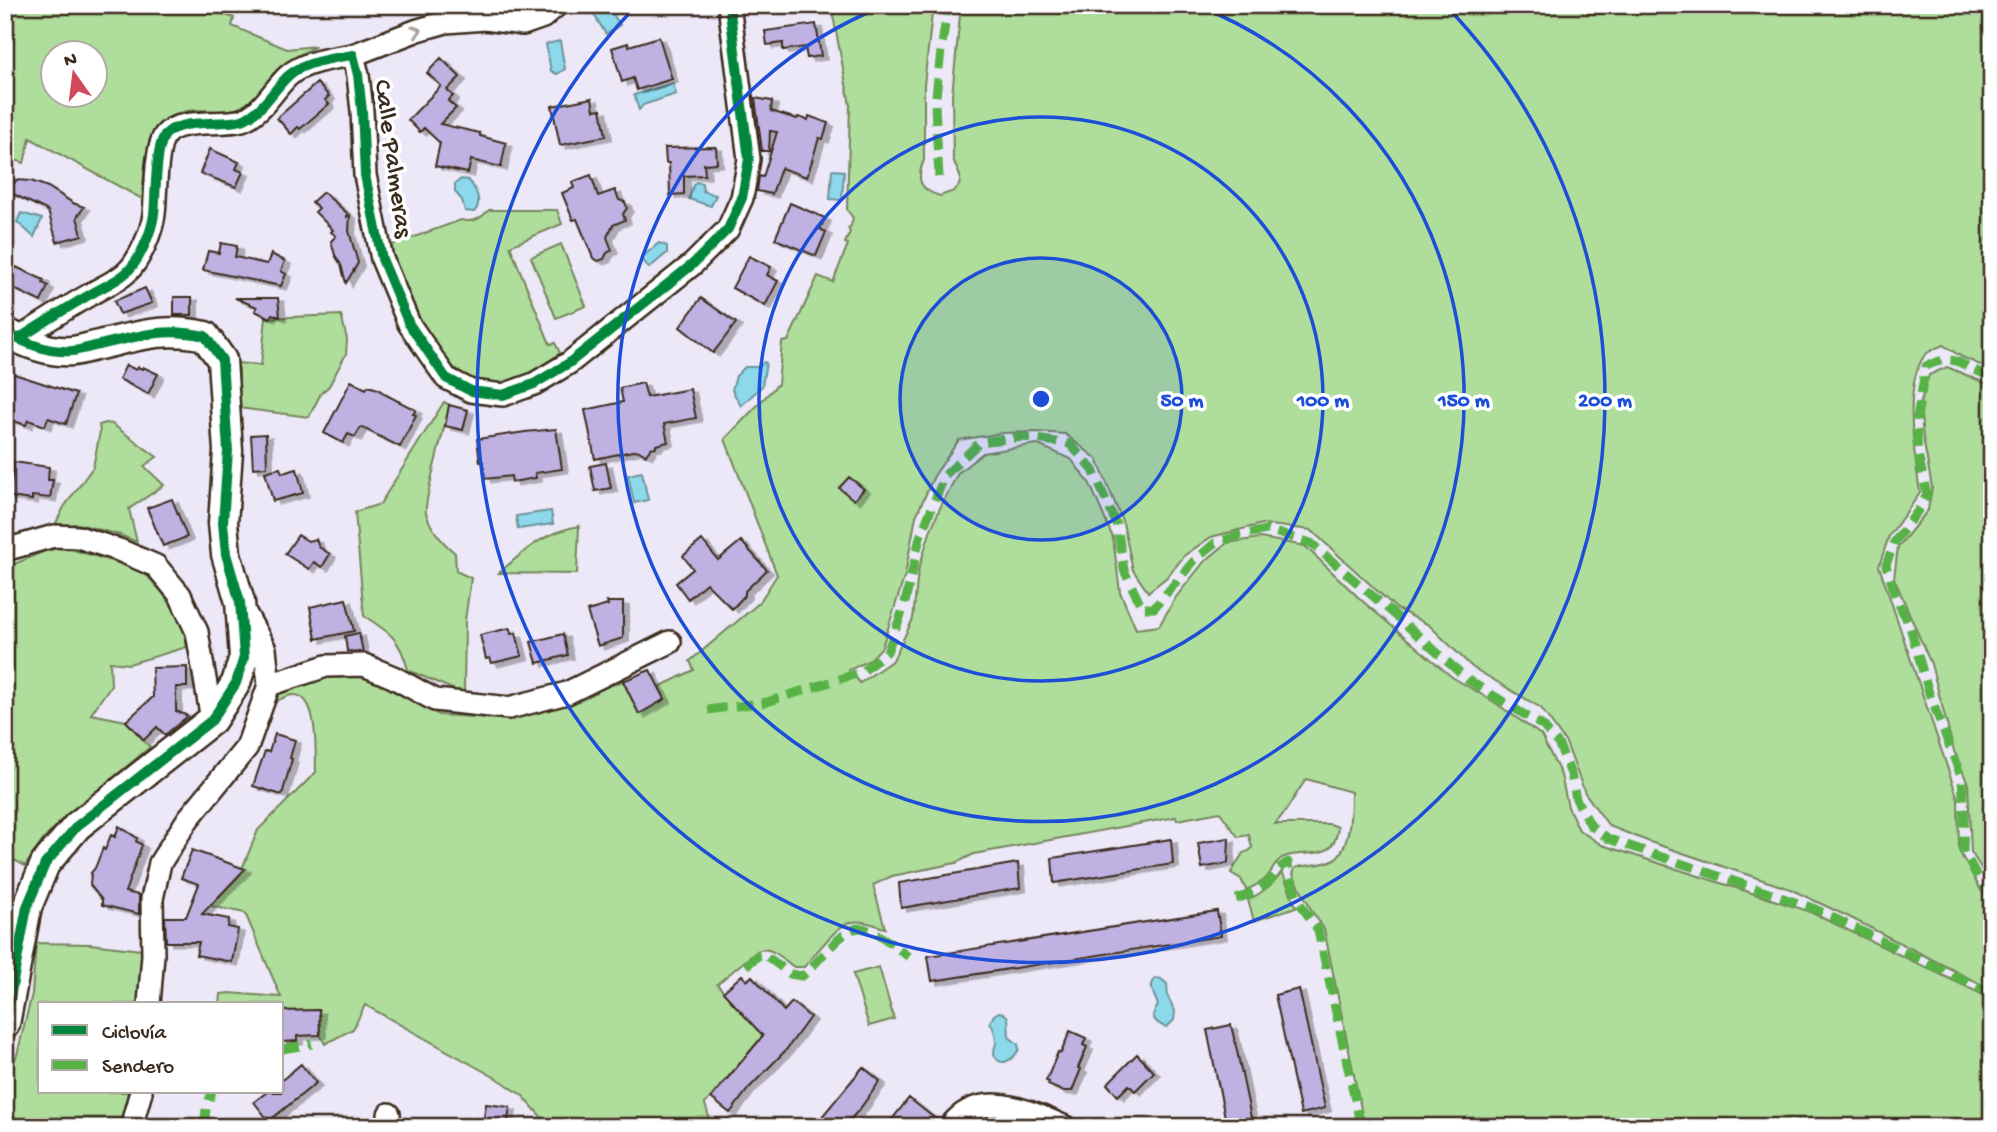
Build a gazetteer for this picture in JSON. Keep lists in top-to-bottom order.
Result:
{
  "streets": {
    "street": ["Calle Palmeras"]
  },
  "legend": ["Ciclovía", "Sendero"],
  "north": "top",
  "rings": [
    "50 m",
    "100 m",
    "150 m",
    "200 m"
  ]
}
